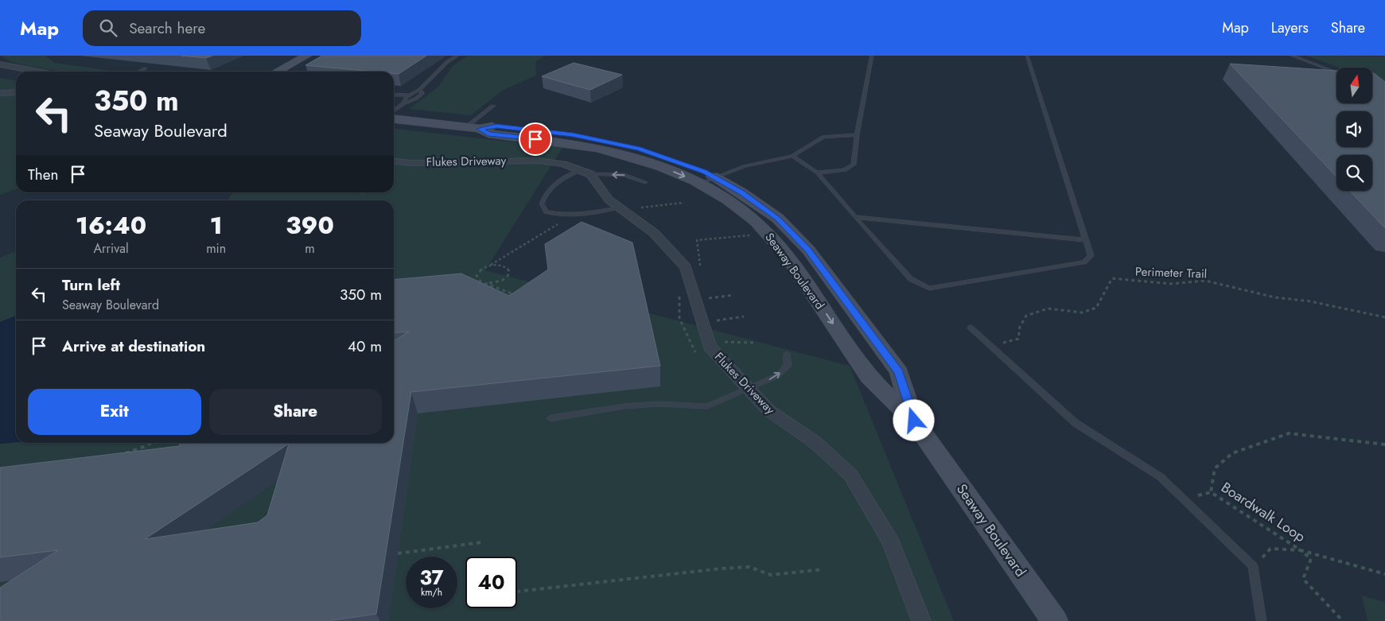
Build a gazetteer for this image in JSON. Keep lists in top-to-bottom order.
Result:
{
  "streets": {
    "street": ["Flukes Driveway", "Seaway Boulevard"],
    "path": ["Perimeter Trail", "Boardwalk Loop"]
  },
  "north": "top",
  "page": {
    "header": "Map",
    "search": "Search here",
    "nav": ["Map", "Layers", "Share"],
    "turn": ["350 m", "Seaway Boulevard"],
    "then": "Then",
    "eta": [
      "16:40",
      "Arrival",
      "1",
      "min",
      "390",
      "m"
    ],
    "list": [
      {
        "name": "Turn left",
        "note": "Seaway Boulevard",
        "value": "350 m"
      },
      {
        "name": "Arrive at destination",
        "value": "40 m"
      }
    ],
    "buttons": ["Exit", "Share"],
    "speed": "37 km/h",
    "limit": "40"
  }
}
